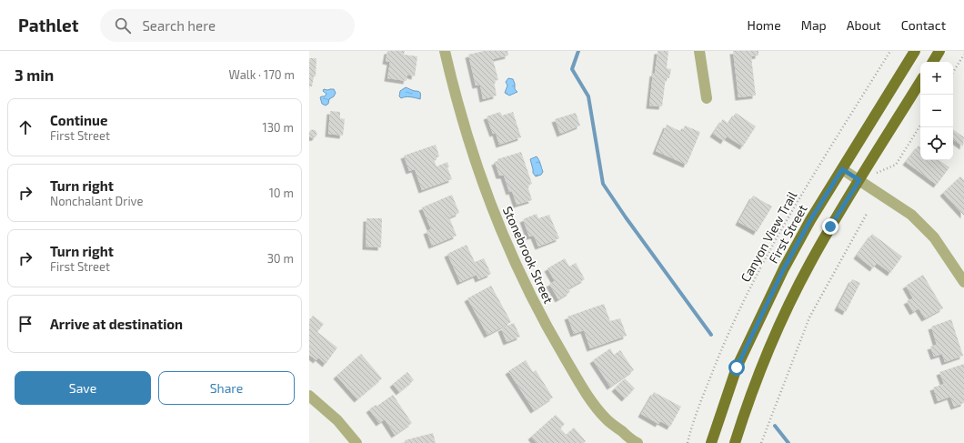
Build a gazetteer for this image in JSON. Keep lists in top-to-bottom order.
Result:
{
  "streets": {
    "main road": ["First Street"],
    "street": ["Stonebrook Street"],
    "path": ["Canyon View Trail"]
  },
  "page": {
    "header": "Pathlet",
    "search": "Search here",
    "nav": [
      "Home",
      "Map",
      "About",
      "Contact"
    ],
    "heading": ["3 min", "Walk · 170 m"],
    "map_buttons": ["+", "−"],
    "list": [
      ["Continue", "First Street", "130 m"],
      ["Turn right", "Nonchalant Drive", "10 m"],
      ["Turn right", "First Street", "30 m"],
      "Arrive at destination"
    ],
    "buttons": ["Save", "Share"]
  }
}
